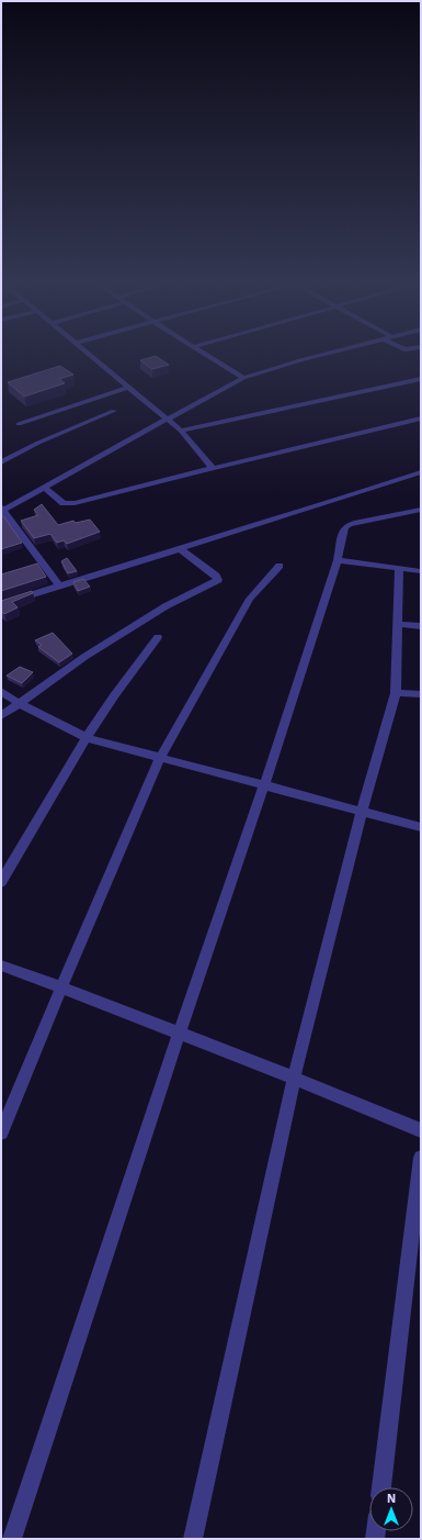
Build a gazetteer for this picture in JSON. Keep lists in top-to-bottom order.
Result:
{
  "north": "top"
}
